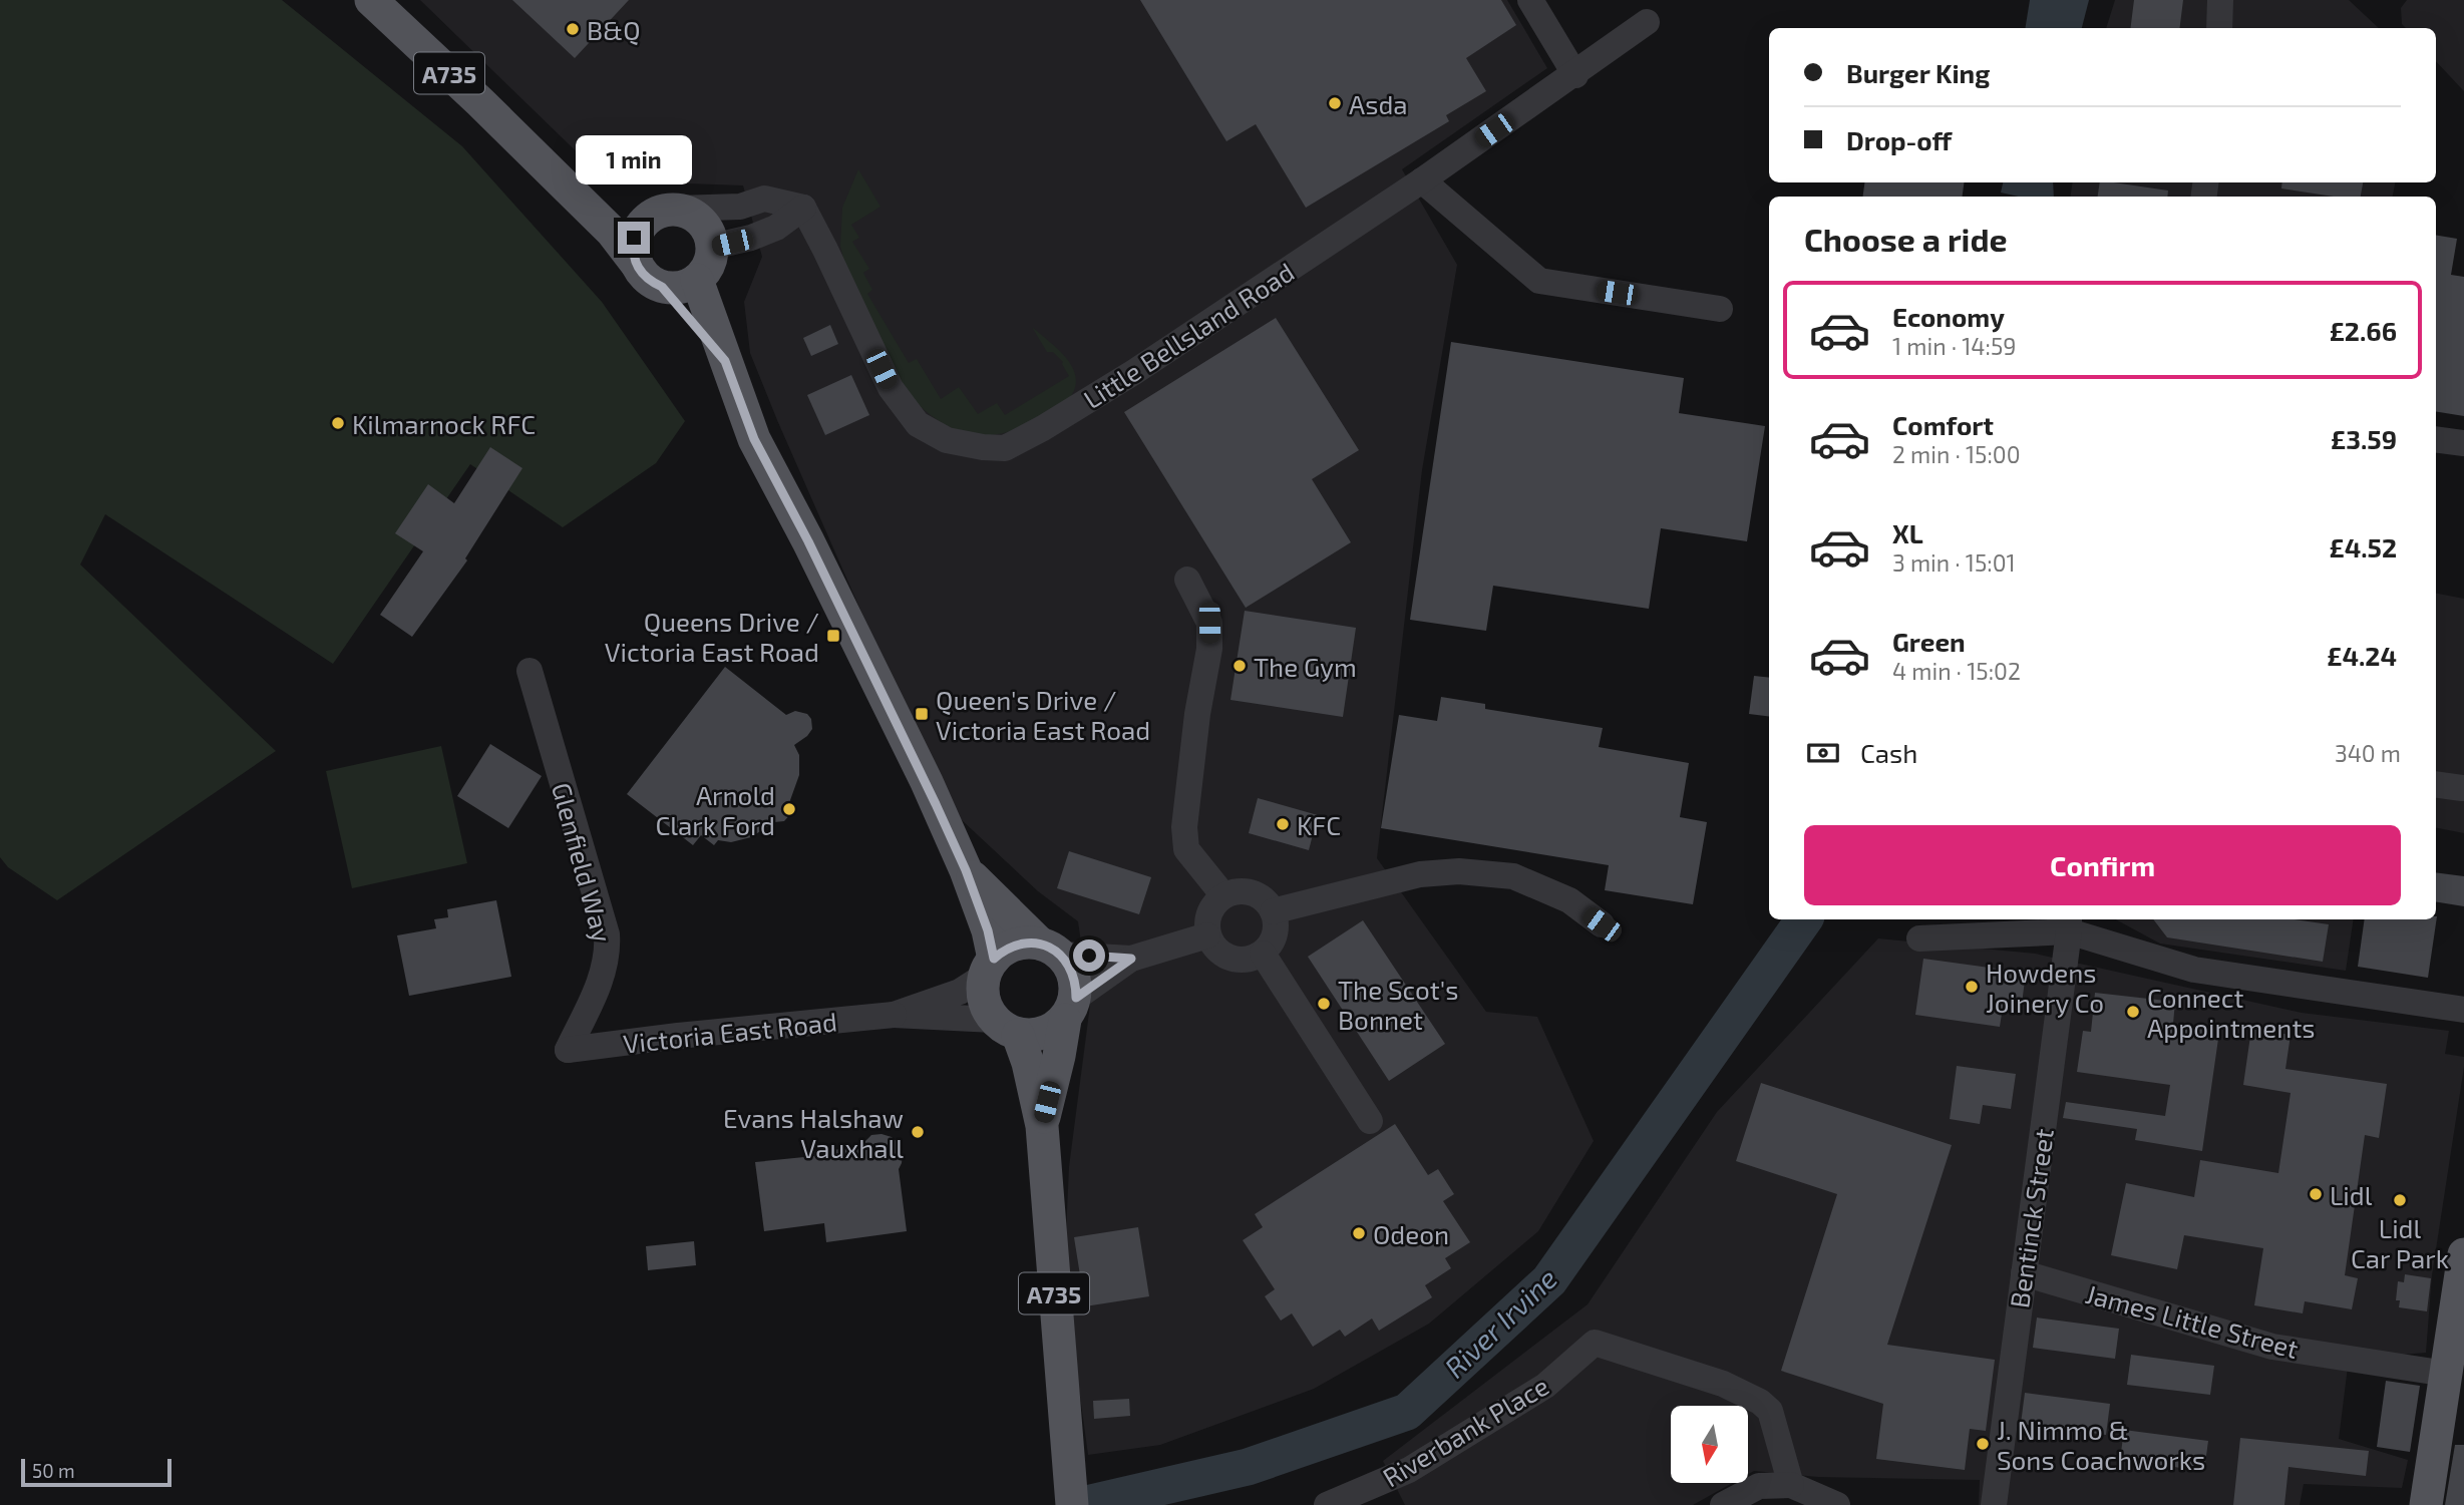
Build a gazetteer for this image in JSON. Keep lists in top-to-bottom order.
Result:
{
  "streets": {
    "main road": ["A735"],
    "street": [
      "Little Bellsland Road",
      "Glenfield Way",
      "Victoria East Road",
      "Bentinck Street",
      "James Little Street",
      "Riverbank Place"
    ]
  },
  "crossings": [
    ["A735", "Victoria East Road"],
    ["Glenfield Way", "Victoria East Road"],
    ["Bentinck Street", "James Little Street"]
  ],
  "water": ["River Irvine"],
  "places": {
    "other": [
      "B&Q",
      "Asda",
      "Kilmarnock RFC",
      "The Gym",
      "Arnold Clark Ford",
      "KFC",
      "Howdens Joinery Co",
      "The Scot's Bonnet",
      "Connect Appointments",
      "Evans Halshaw Vauxhall",
      "Lidl",
      "Lidl Car Park",
      "Odeon",
      "J. Nimmo & Sons Coachworks"
    ],
    "transit": ["Queens Drive / Victoria East Road", "Queen's Drive / Victoria East Road"]
  },
  "scale_bar": "50 m",
  "north": "bottom",
  "page": {
    "banner": ["Burger King", "Drop-off"],
    "bubble": "1 min",
    "heading": "Choose a ride",
    "list": [
      {
        "name": "Economy",
        "note": "1 min · 14:59",
        "value": "£2.66"
      },
      {
        "name": "Comfort",
        "note": "2 min · 15:00",
        "value": "£3.59"
      },
      {
        "name": "XL",
        "note": "3 min · 15:01",
        "value": "£4.52"
      },
      {
        "name": "Green",
        "note": "4 min · 15:02",
        "value": "£4.24"
      }
    ],
    "pay": ["Cash", "340 m"],
    "buttons": "Confirm",
    "scale": "50 m"
  }
}
